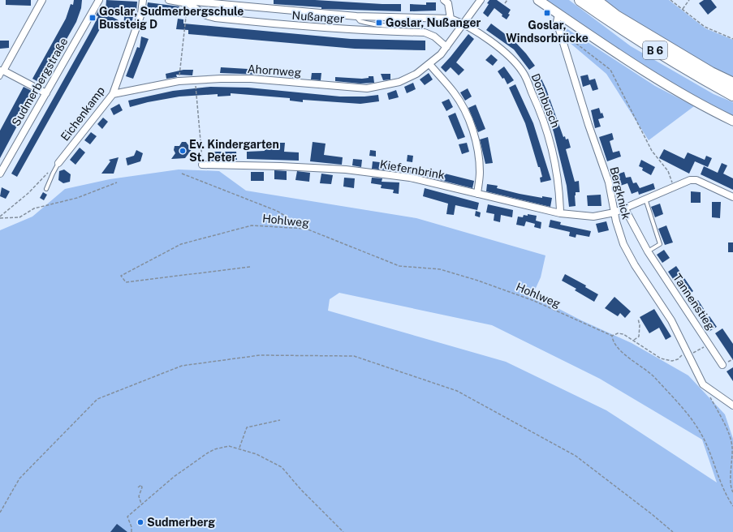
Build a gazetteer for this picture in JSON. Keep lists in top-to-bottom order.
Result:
{
  "streets": {
    "highway": ["B 6"],
    "street": [
      "Nußanger",
      "Ahornweg",
      "Sudmerbergstraße",
      "Dornbusch",
      "Eichenkamp",
      "Kiefernbrink",
      "Bergknick",
      "Tannenstieg"
    ],
    "path": ["Hohlweg"]
  },
  "crossings": [
    ["Nußanger", "Ahornweg"],
    ["Nußanger", "Dornbusch"],
    ["Ahornweg", "Dornbusch"],
    ["Ahornweg", "Eichenkamp"],
    ["Dornbusch", "Kiefernbrink"],
    ["Kiefernbrink", "Bergknick"],
    ["Kiefernbrink", "Tannenstieg"]
  ],
  "places": {
    "transit": ["Goslar, Windsorbrücke", "Goslar, Sudmerbergschule Bussteig D", "Goslar, Nußanger"],
    "other": ["Ev. Kindergarten St. Peter", "Sudmerberg"]
  }
}
